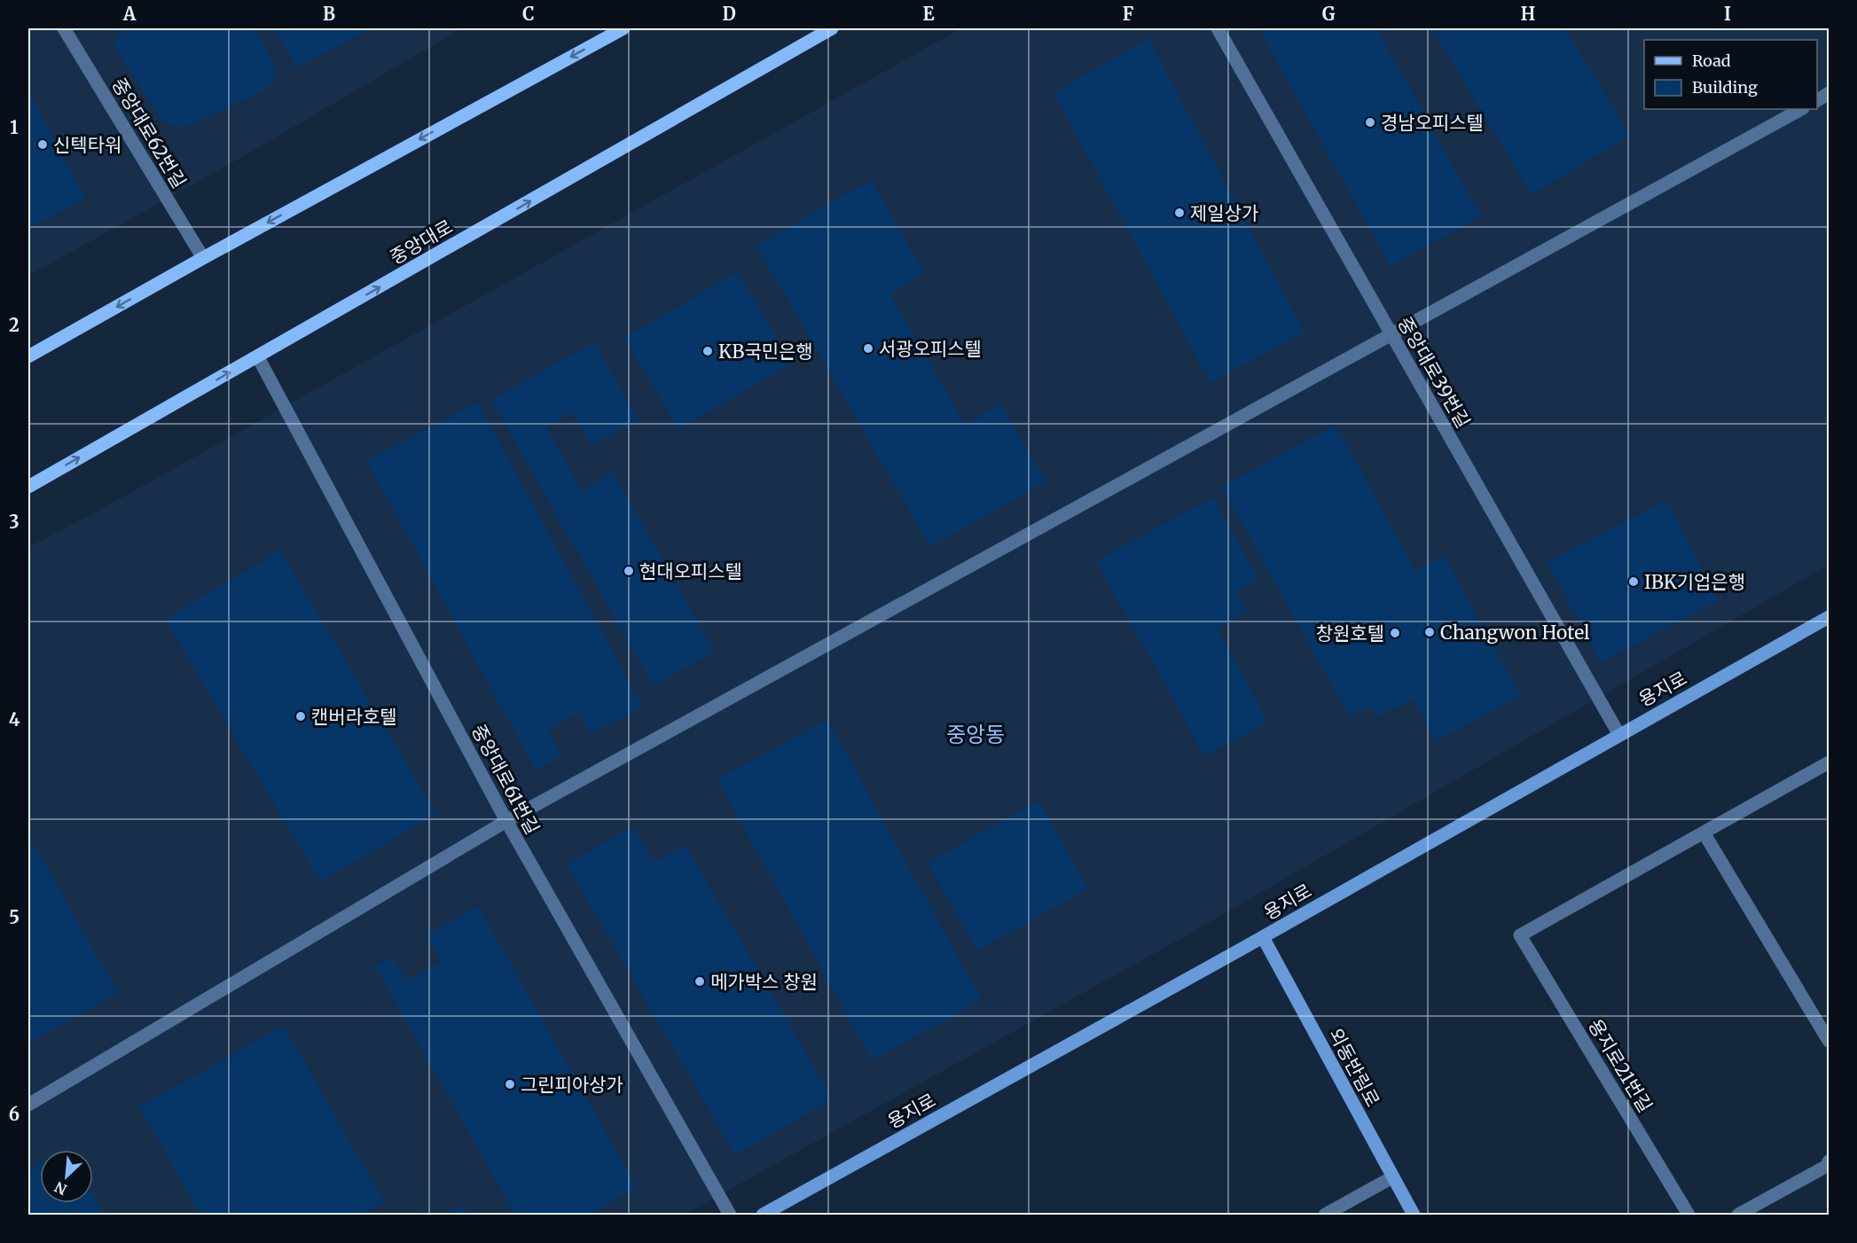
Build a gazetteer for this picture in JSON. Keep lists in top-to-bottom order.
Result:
{
  "streets": {
    "main road": ["중앙대로", "용지로", "외동반림로"],
    "street": [
      "중앙대로62번길",
      "중앙대로39번길",
      "중앙대로61번길",
      "용지로21번길"
    ]
  },
  "crossings": [
    ["중앙대로", "중앙대로61번길"],
    ["중앙대로39번길", "용지로"],
    ["용지로", "외동반림로"]
  ],
  "districts": ["중앙동"],
  "places": [
    "경남오피스텔",
    "신텍타워",
    "제일상가",
    "서광오피스텔",
    "KB국민은행",
    "현대오피스텔",
    "IBK기업은행",
    "Changwon Hotel",
    "창원호텔",
    "캔버라호텔",
    "메가박스 창원",
    "그린피아상가"
  ],
  "legend": ["Road", "Building"],
  "north": "bottom left",
  "grid": {
    "columns": [
      "A",
      "B",
      "C",
      "D",
      "E",
      "F",
      "G",
      "H",
      "I"
    ],
    "rows": [
      "1",
      "2",
      "3",
      "4",
      "5",
      "6"
    ]
  }
}
